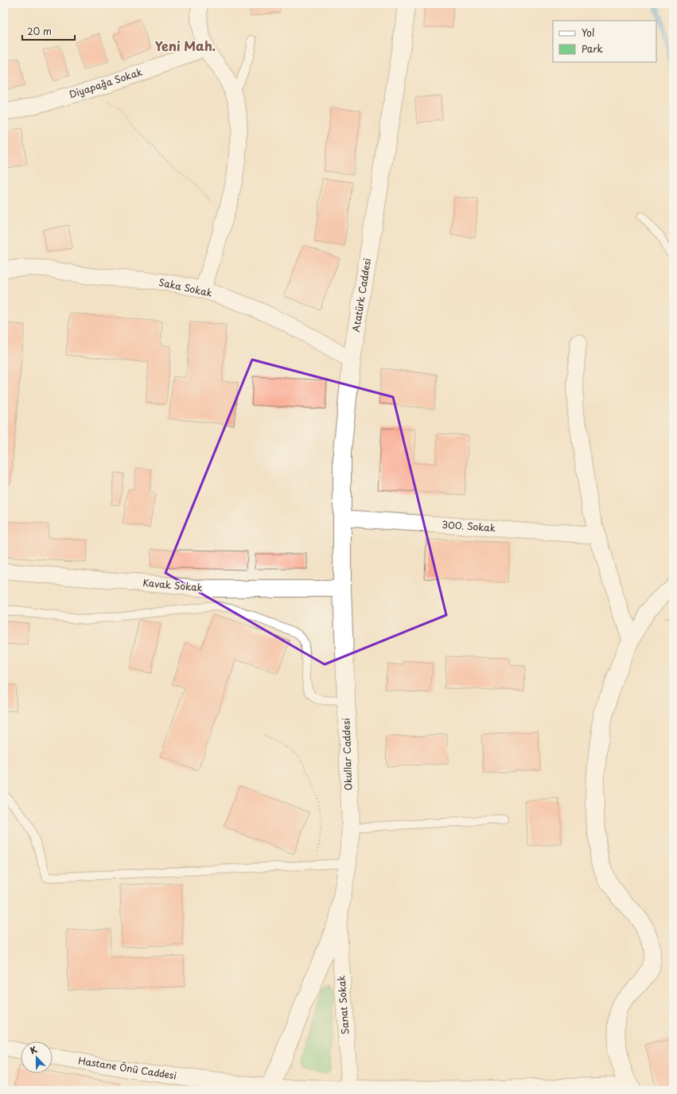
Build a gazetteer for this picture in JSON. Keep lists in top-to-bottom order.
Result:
{
  "streets": {
    "street": [
      "Diyapağa Sokak",
      "Saka Sokak",
      "Atatürk Caddesi",
      "300. Sokak",
      "Kavak Sokak",
      "Okullar Caddesi",
      "Sanat Sokak",
      "Hastane Önü Caddesi"
    ]
  },
  "crossings": [
    ["Saka Sokak", "Atatürk Caddesi"],
    ["Atatürk Caddesi", "300. Sokak"],
    ["Atatürk Caddesi", "Kavak Sokak"],
    ["Atatürk Caddesi", "Okullar Caddesi"],
    ["Kavak Sokak", "Okullar Caddesi"],
    ["Okullar Caddesi", "Sanat Sokak"],
    ["Okullar Caddesi", "Hastane Önü Caddesi"],
    ["Sanat Sokak", "Hastane Önü Caddesi"]
  ],
  "districts": ["Yeni Mah."],
  "legend": ["Yol", "Park"],
  "scale_bar": "20 m",
  "north": "top"
}
